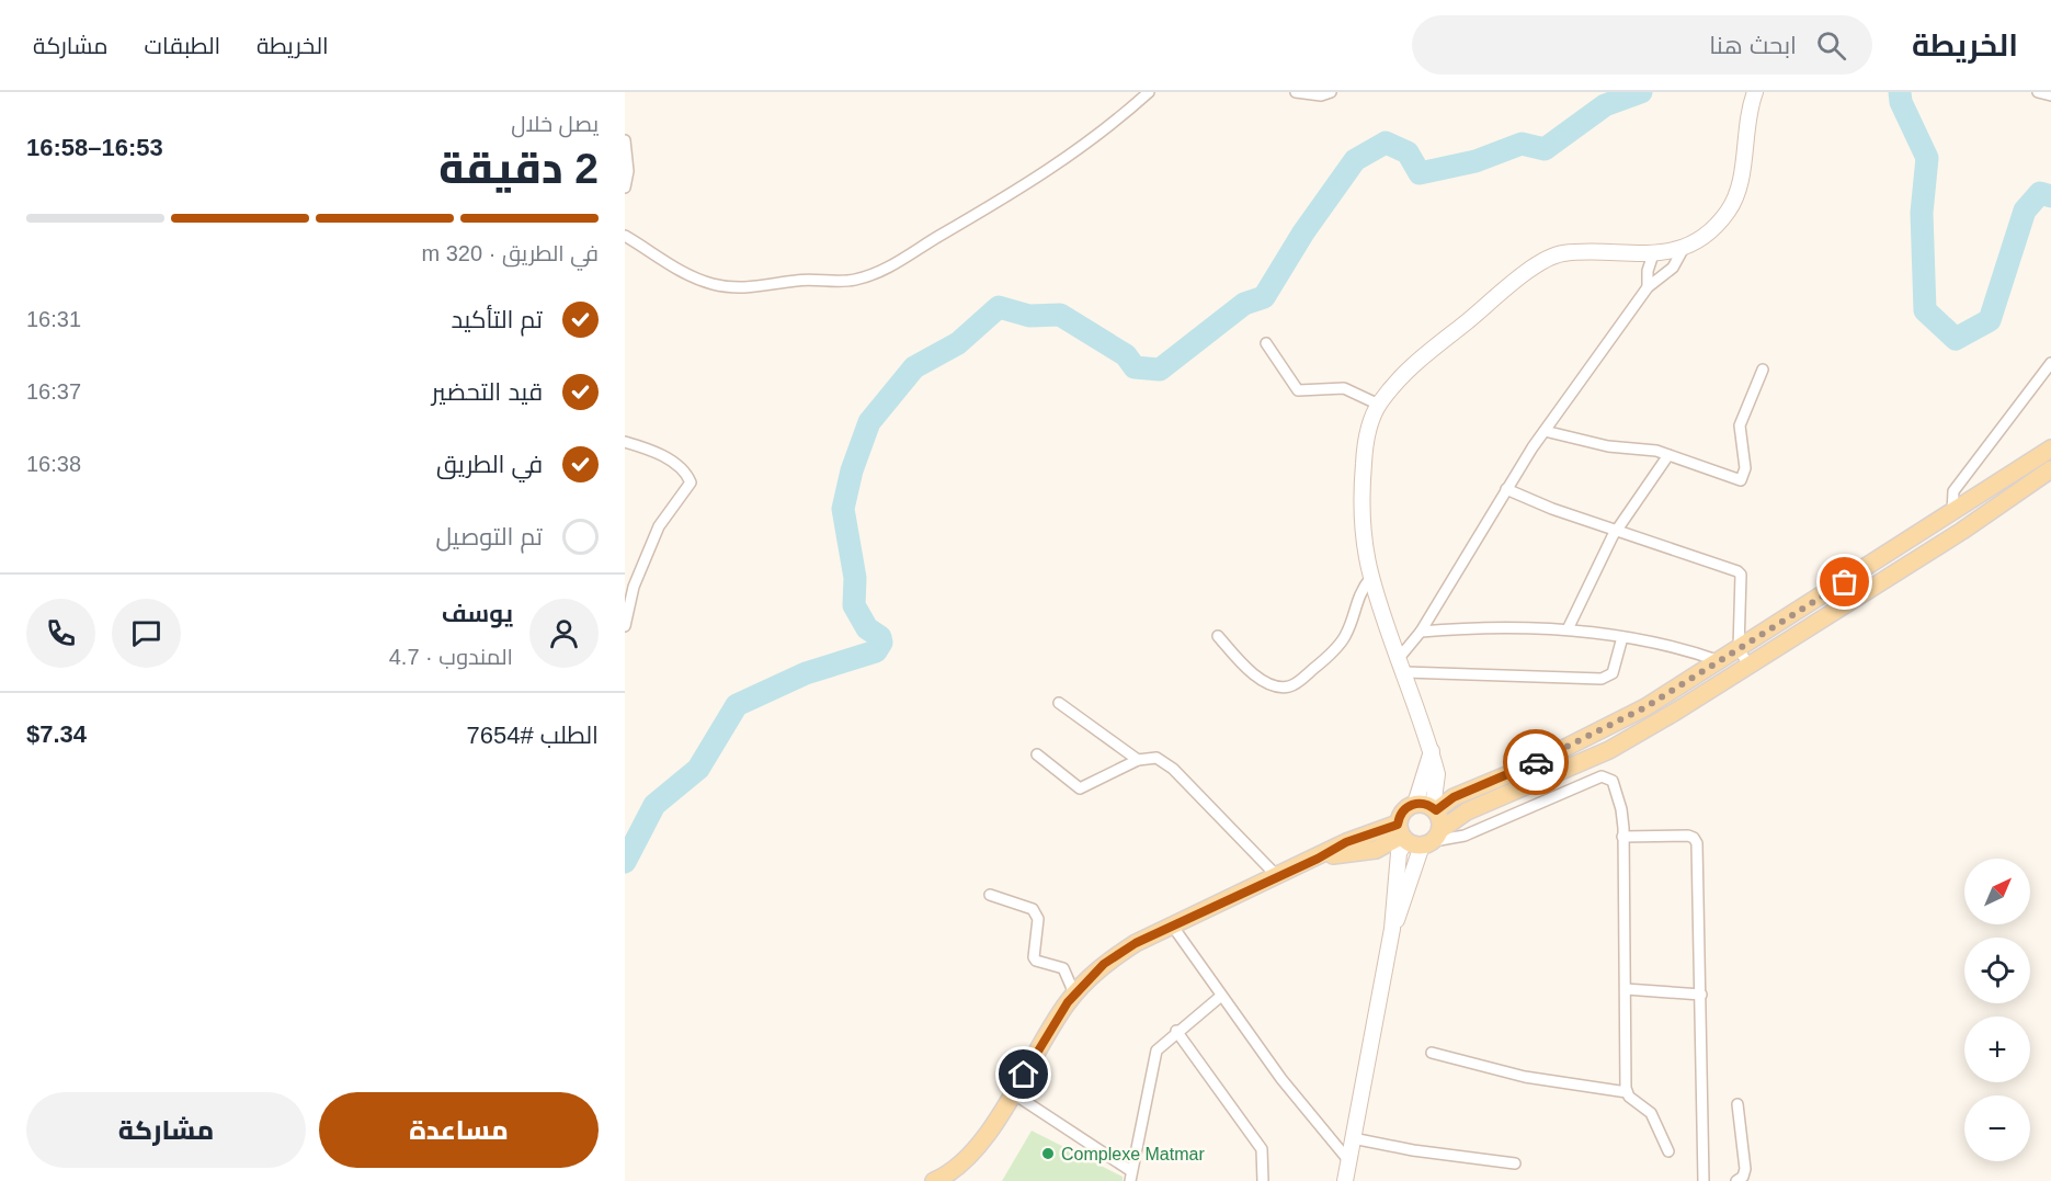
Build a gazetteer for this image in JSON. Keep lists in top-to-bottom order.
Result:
{
  "places": ["Complexe Matmar"],
  "north": "top right",
  "page": {
    "header": "الخريطة",
    "search": "ابحث هنا",
    "nav": ["الخريطة", "الطبقات", "مشاركة"],
    "heading": ["2 دقيقة", "يصل خلال", "16:53–16:58"],
    "panel": [
      "يوسف",
      "المندوب · 4.7",
      "الطلب #7654",
      "$7.34"
    ],
    "bar": "في الطريق · 320 m",
    "list": [
      ["تم التأكيد", "16:31"],
      ["قيد التحضير", "16:37"],
      ["في الطريق", "16:38"],
      "تم التوصيل"
    ],
    "map_buttons": ["+", "−"],
    "buttons": ["مساعدة", "مشاركة"]
  }
}
